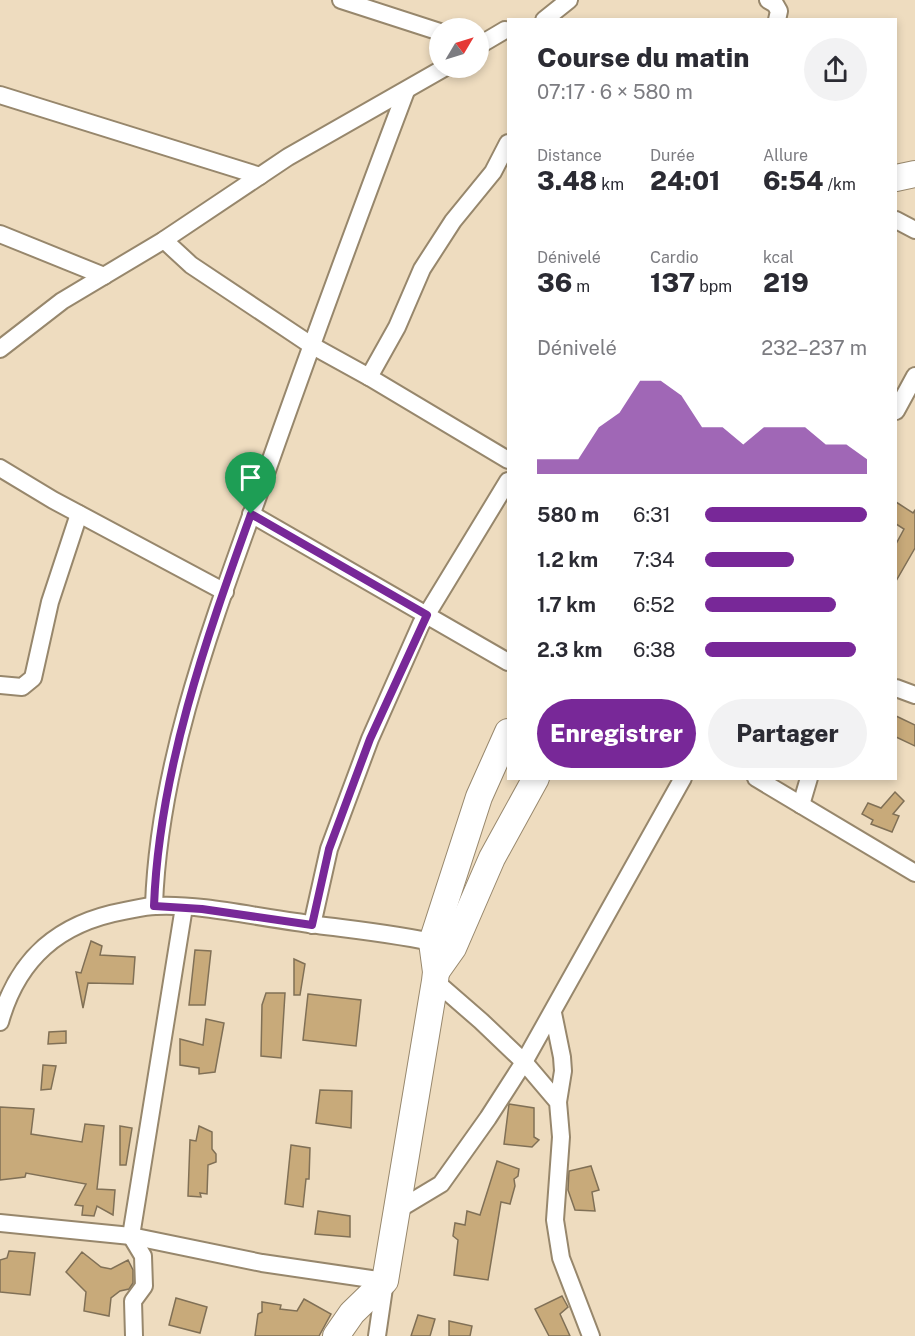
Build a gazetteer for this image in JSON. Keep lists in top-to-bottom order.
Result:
{
  "north": "top right",
  "page": {
    "heading": ["Course du matin", "07:17 · 6 × 580 m"],
    "stats": [
      ["Distance", "3.48 km"],
      ["Durée", "24:01"],
      ["Allure", "6:54 /km"],
      ["Dénivelé", "36 m"],
      ["Cardio", "137 bpm"],
      ["kcal", "219"]
    ],
    "chart": ["Dénivelé", "232–237 m"],
    "list": [
      {
        "name": "580 m",
        "note": "6:31"
      },
      {
        "name": "1.2 km",
        "note": "7:34"
      },
      {
        "name": "1.7 km",
        "note": "6:52"
      },
      {
        "name": "2.3 km",
        "note": "6:38"
      }
    ],
    "buttons": ["Enregistrer", "Partager"]
  }
}
